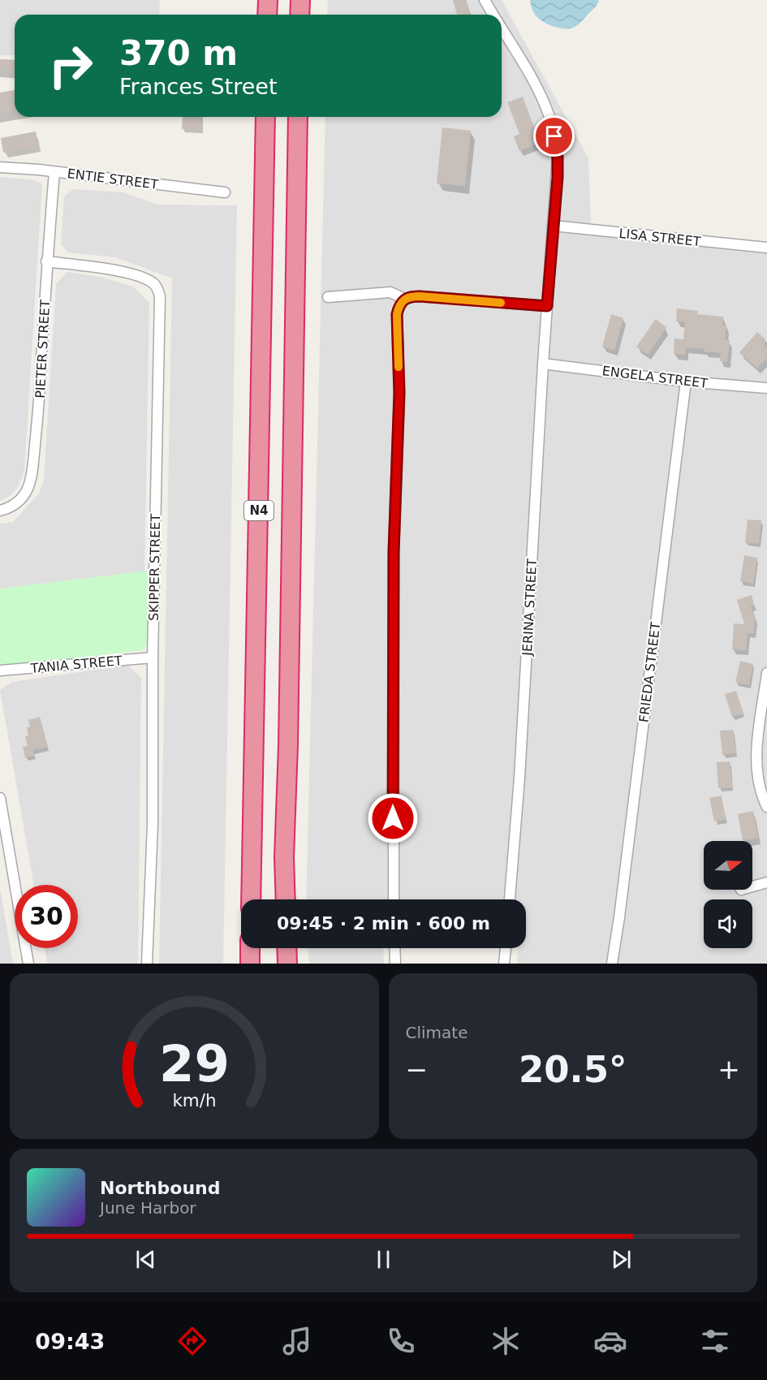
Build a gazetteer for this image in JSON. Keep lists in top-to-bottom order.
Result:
{
  "streets": {
    "highway": ["N4"],
    "street": [
      "ENTIE STREET",
      "LISA STREET",
      "PIETER STREET",
      "ENGELA STREET",
      "SKIPPER STREET",
      "JERINA STREET",
      "TANIA STREET",
      "FRIEDA STREET"
    ]
  },
  "crossings": [
    ["ENTIE STREET", "PIETER STREET"],
    ["LISA STREET", "JERINA STREET"],
    ["PIETER STREET", "SKIPPER STREET"],
    ["ENGELA STREET", "JERINA STREET"],
    ["ENGELA STREET", "FRIEDA STREET"],
    ["SKIPPER STREET", "TANIA STREET"]
  ],
  "north": "right",
  "page": {
    "turn": ["370 m", "Frances Street"],
    "limit": "30",
    "trip": "09:45 · 2 min · 600 m",
    "tile": "Climate",
    "heat": ["−", "20.5°", "+"],
    "song": ["Northbound", "June Harbor"],
    "tabs": "09:43",
    "gauge": ["29", "km/h"]
  }
}
